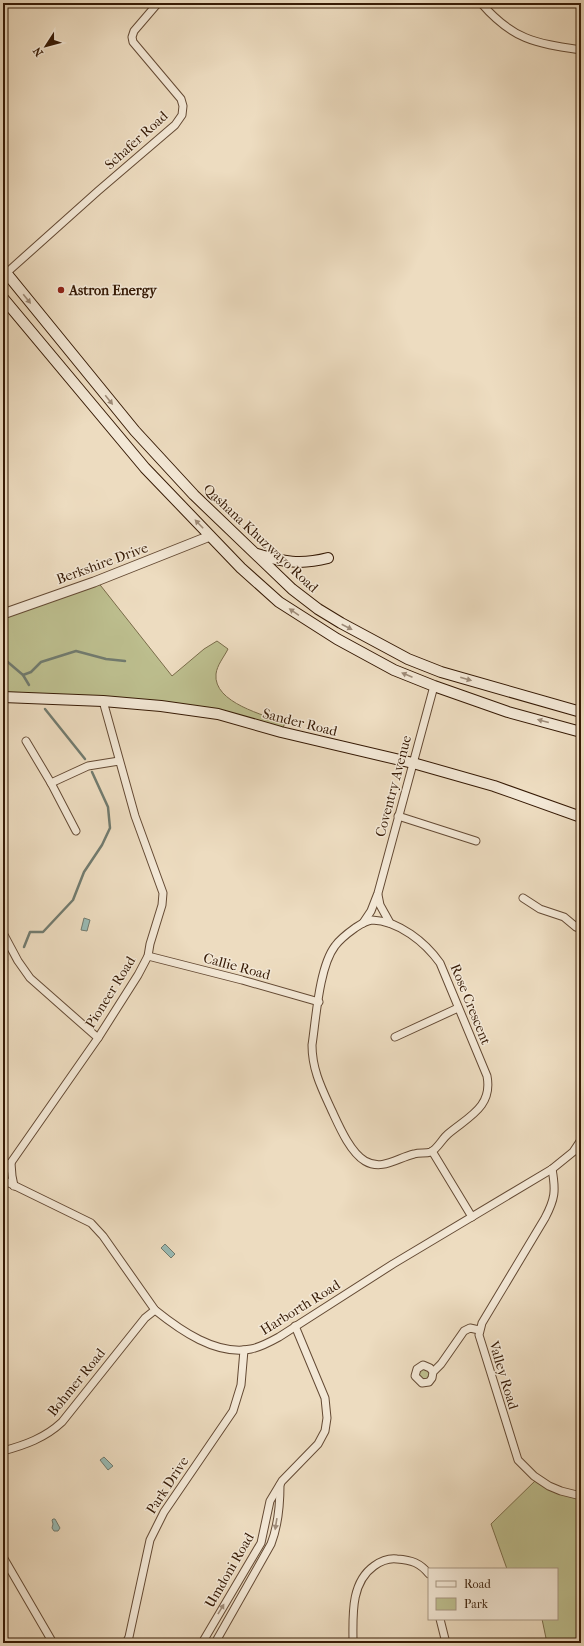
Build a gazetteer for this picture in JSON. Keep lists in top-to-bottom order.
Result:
{
  "streets": {
    "main road": ["Qashana Khuzwayo Road", "Sander Road"],
    "street": [
      "Schafer Road",
      "Berkshire Drive",
      "Coventry Avenue",
      "Callie Road",
      "Pioneer Road",
      "Rose Crescent",
      "Harborth Road",
      "Valley Road",
      "Bohmer Road",
      "Park Drive",
      "Umdoni Road"
    ]
  },
  "crossings": [
    ["Schafer Road", "Qashana Khuzwayo Road"],
    ["Sander Road", "Coventry Avenue"],
    ["Sander Road", "Pioneer Road"],
    ["Coventry Avenue", "Rose Crescent"],
    ["Callie Road", "Pioneer Road"],
    ["Callie Road", "Rose Crescent"],
    ["Harborth Road", "Valley Road"],
    ["Harborth Road", "Bohmer Road"],
    ["Harborth Road", "Park Drive"],
    ["Harborth Road", "Umdoni Road"]
  ],
  "places": ["Astron Energy"],
  "legend": ["Road", "Park"],
  "north": "bottom left"
}
